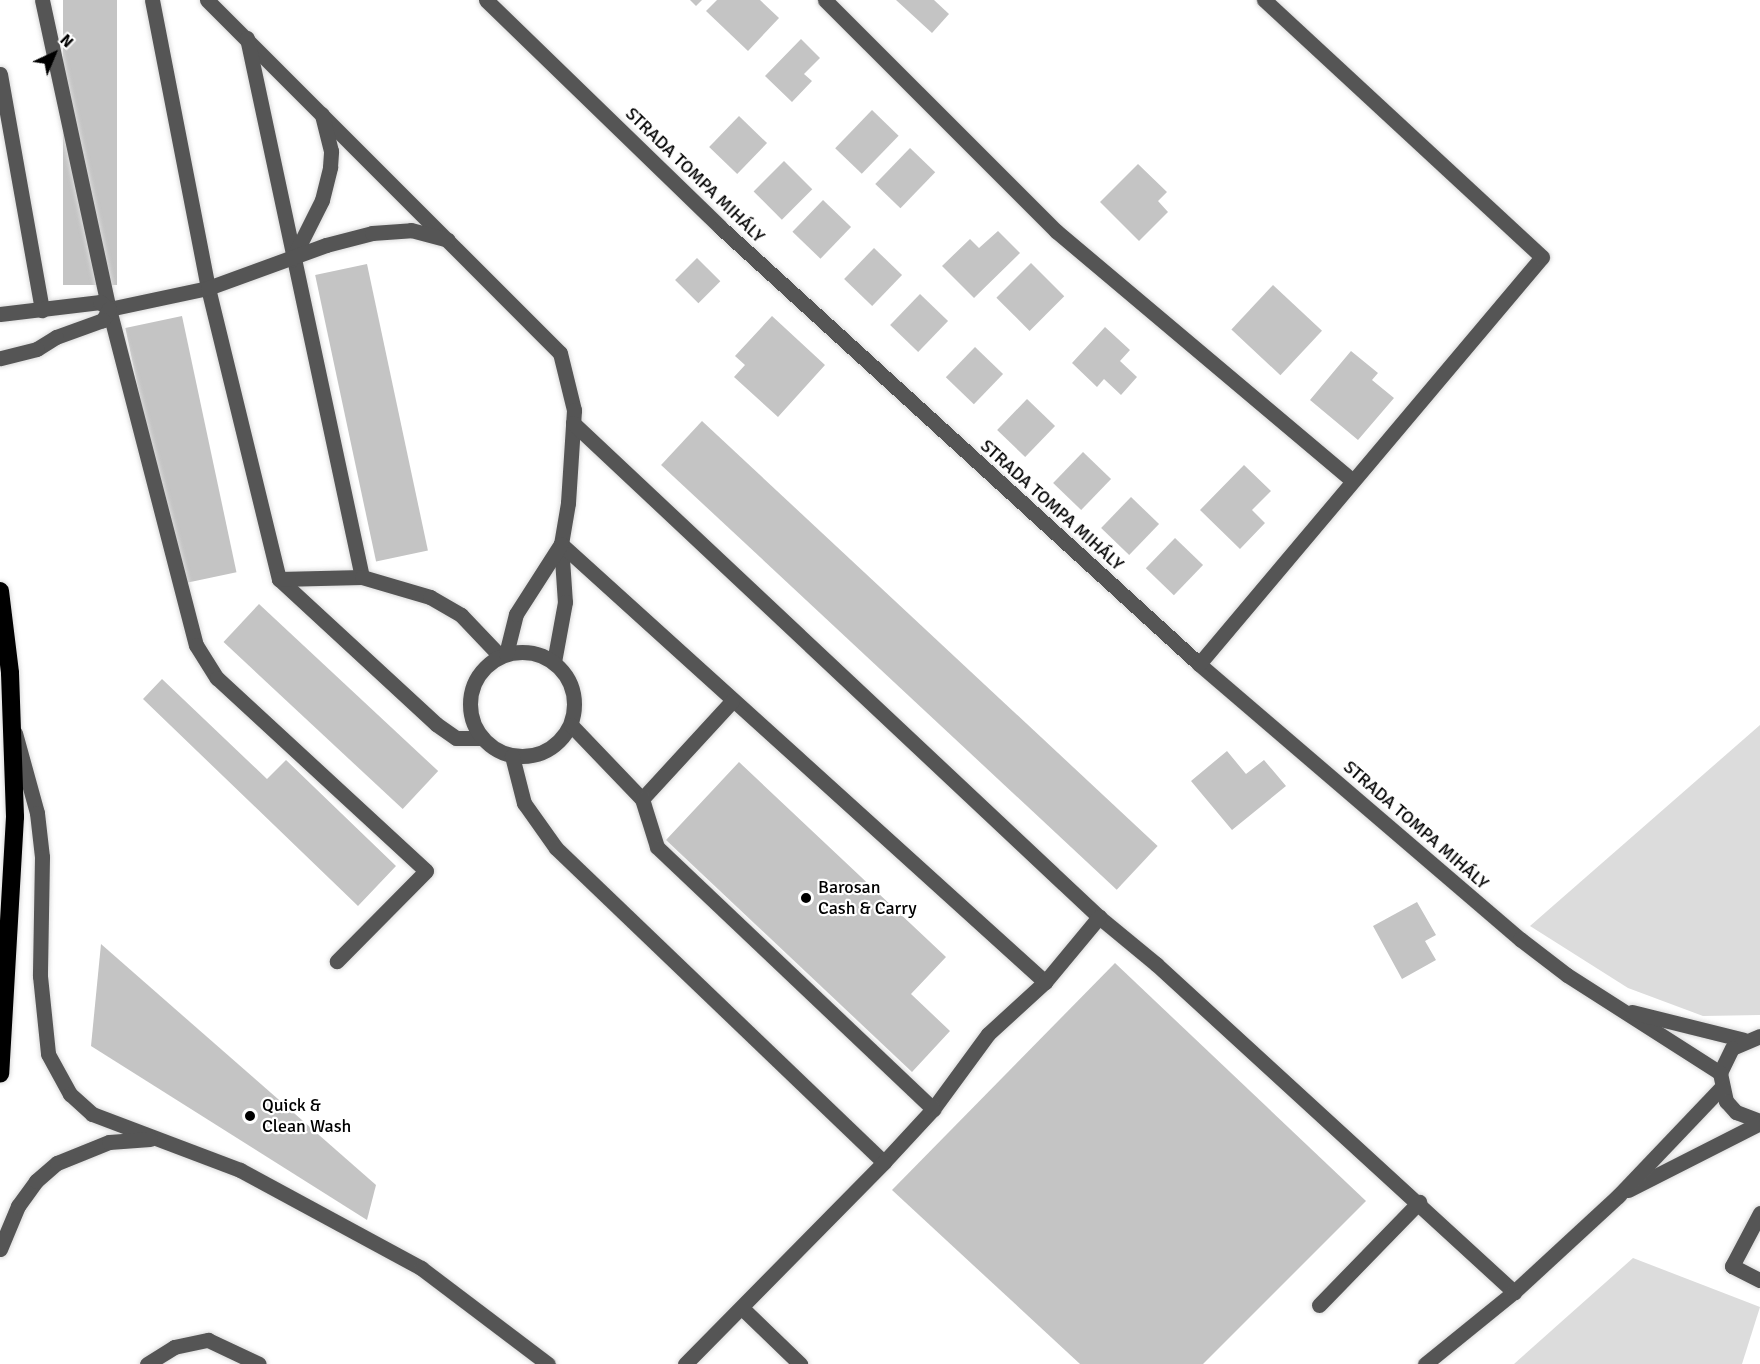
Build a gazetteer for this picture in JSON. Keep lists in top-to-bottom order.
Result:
{
  "streets": {
    "street": ["STRADA TOMPA MIHÁLY"]
  },
  "places": ["Barosan Cash & Carry", "Quick & Clean Wash"],
  "north": "top right"
}
